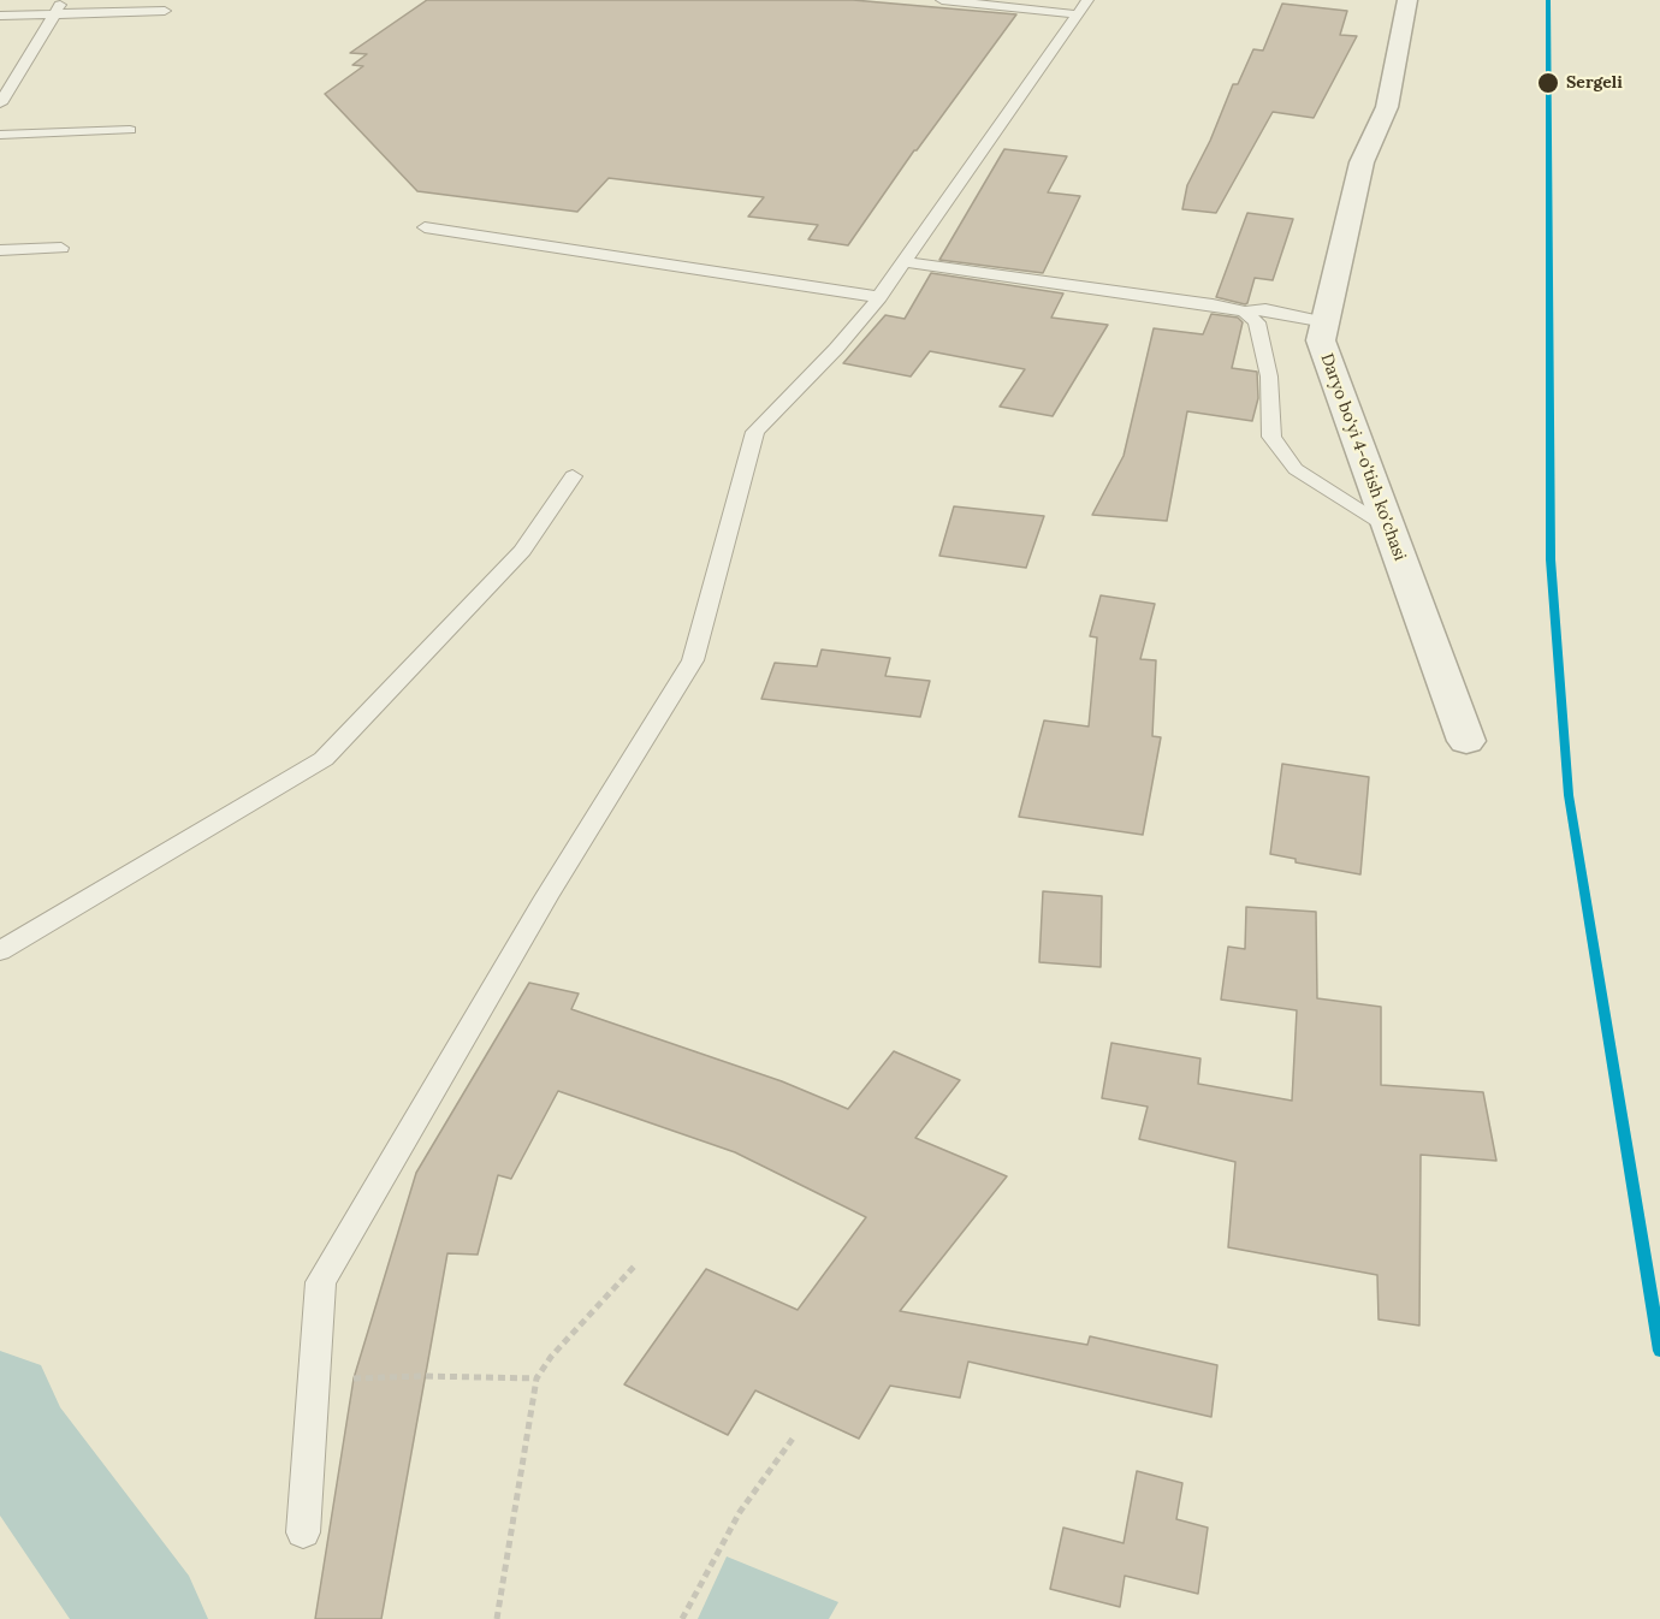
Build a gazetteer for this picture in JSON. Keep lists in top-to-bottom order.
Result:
{
  "streets": {
    "street": ["Daryo bo'yi 4-o'tish ko'chasi"]
  },
  "places": ["Sergeli"]
}
